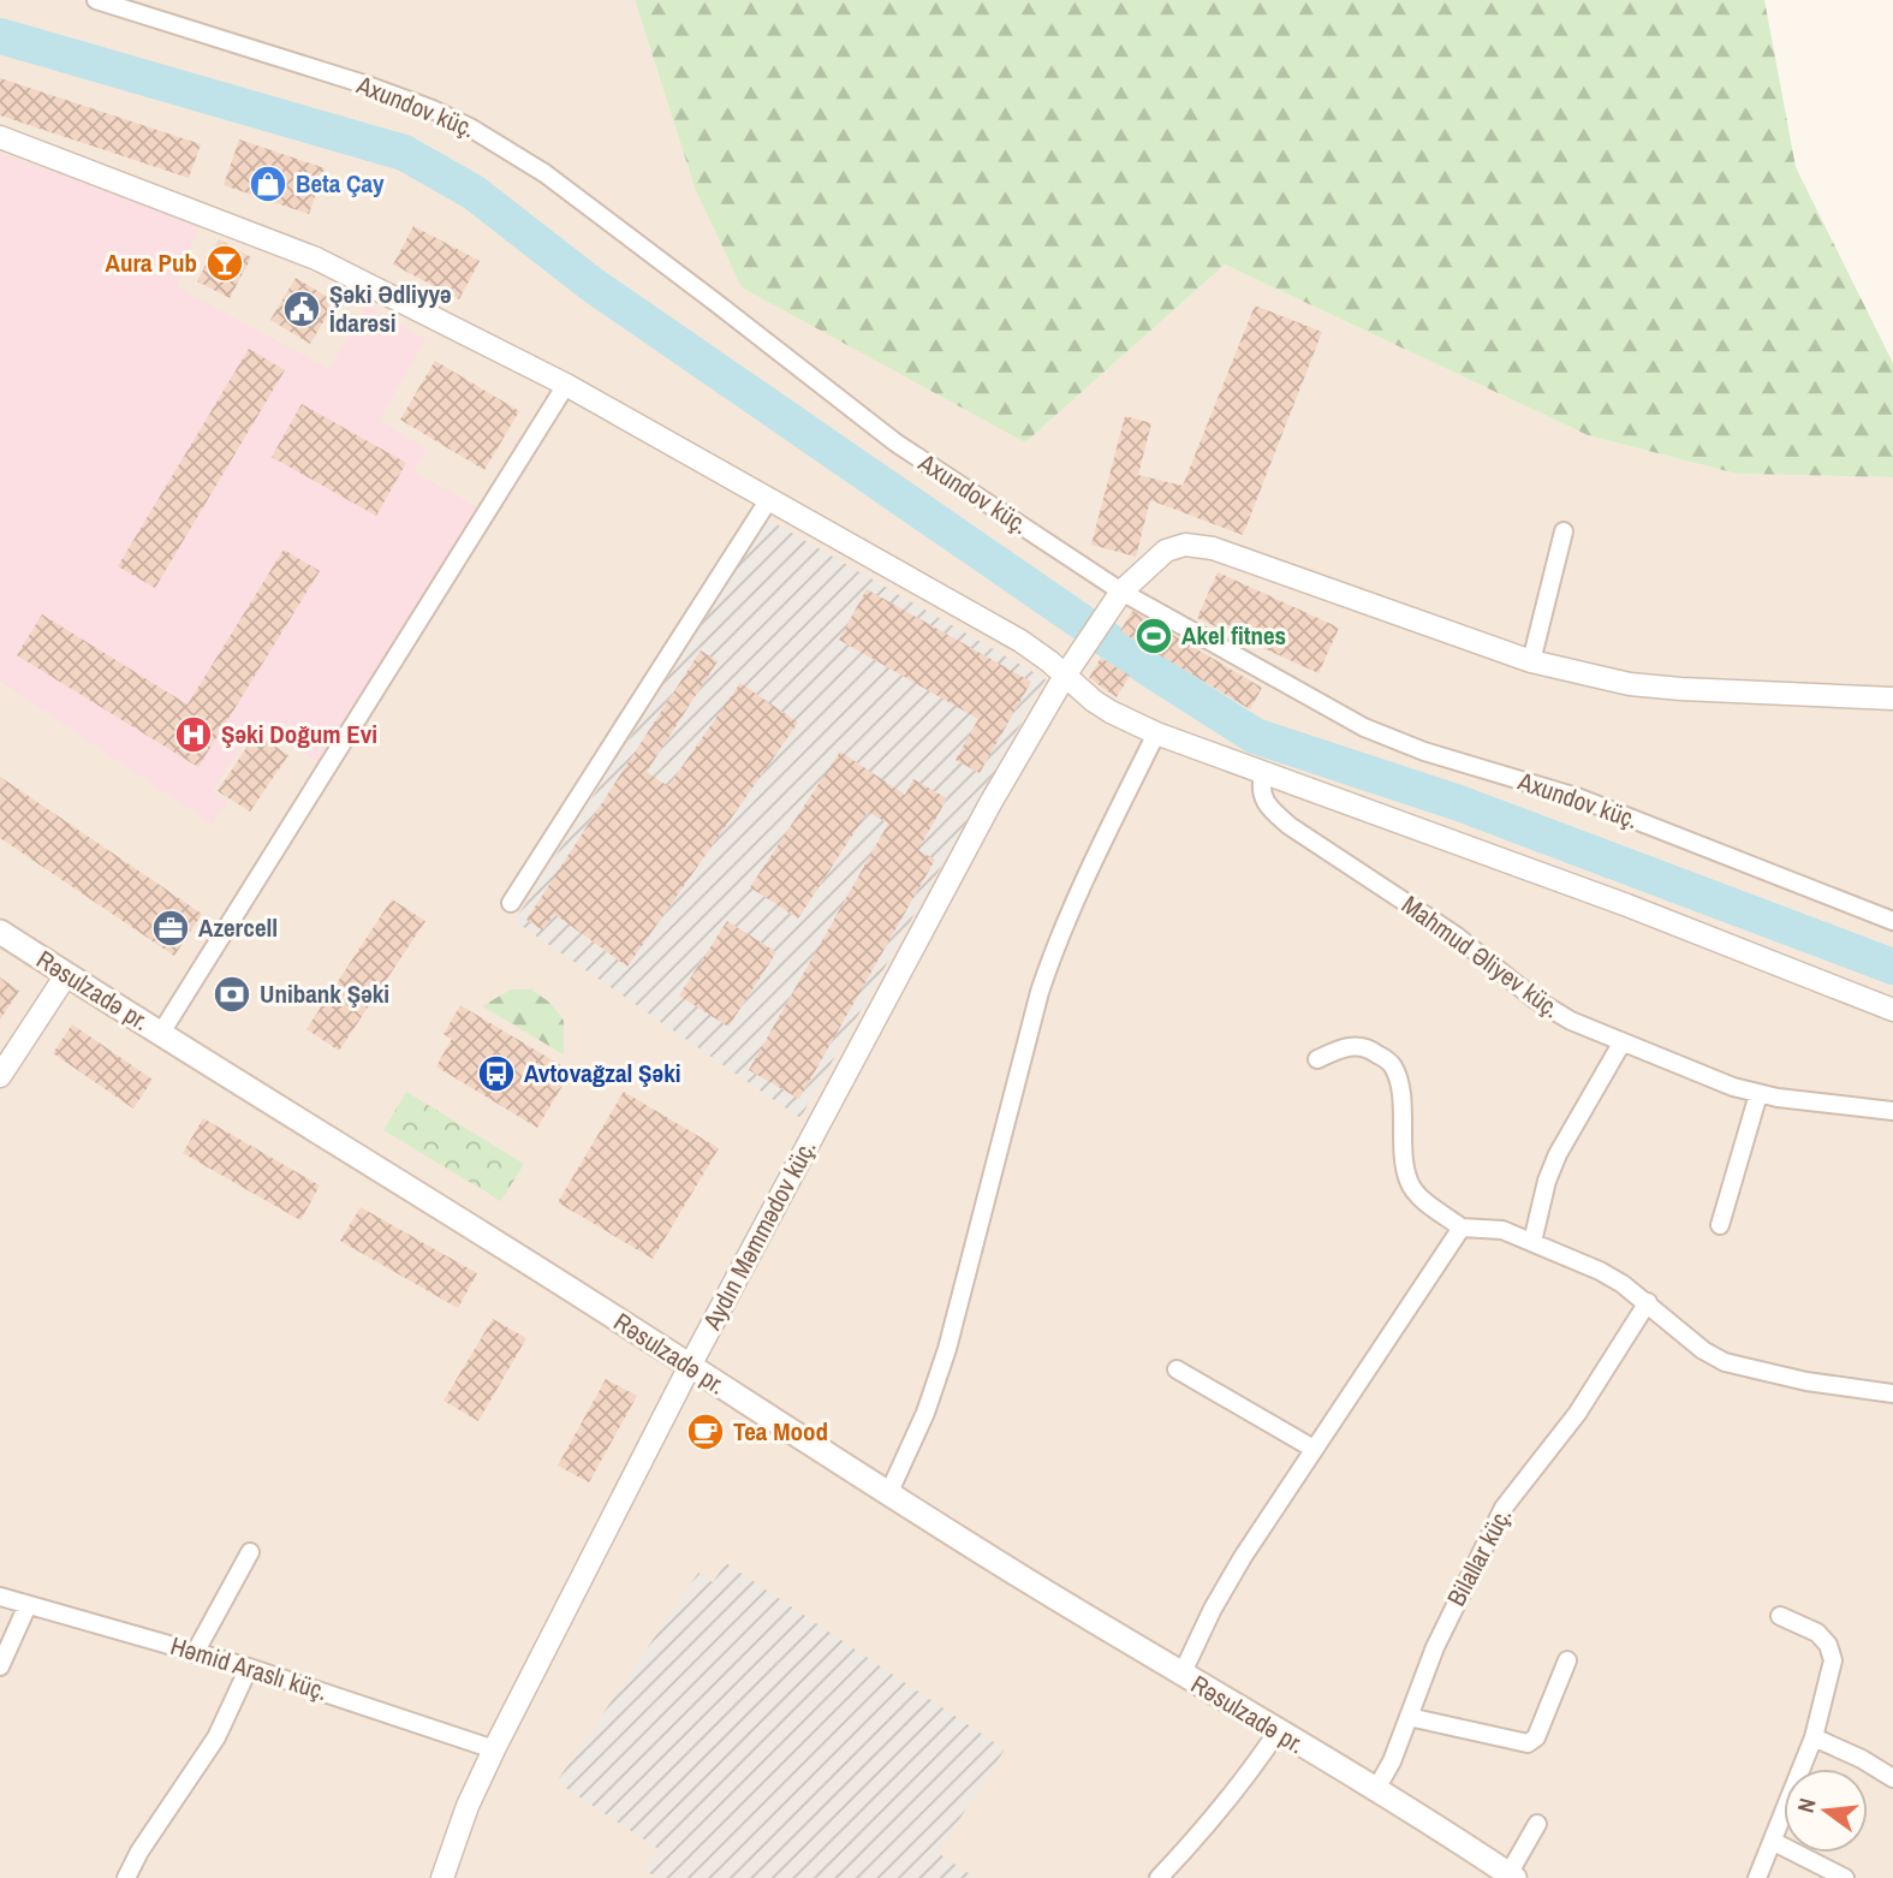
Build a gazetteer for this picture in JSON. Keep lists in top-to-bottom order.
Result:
{
  "streets": {
    "main road": ["Rəsulzadə pr."],
    "street": [
      "Axundov küç.",
      "Mahmud Əliyev küç.",
      "Aydın Məmmədov küç.",
      "Bilallar küç.",
      "Həmid Araslı küç."
    ]
  },
  "crossings": [
    ["Axundov küç.", "Aydın Məmmədov küç."],
    ["Rəsulzadə pr.", "Aydın Məmmədov küç."],
    ["Rəsulzadə pr.", "Bilallar küç."],
    ["Aydın Məmmədov küç.", "Həmid Araslı küç."]
  ],
  "places": {
    "shop": ["Beta Çay"],
    "bar": ["Aura Pub"],
    "public building": ["Şəki Ədliyyə İdarəsi"],
    "sports": ["Akel fitnes"],
    "hospital": ["Şəki Doğum Evi"],
    "office": ["Azercell"],
    "bank": ["Unibank Şəki"],
    "bus stop": ["Avtovağzal Şəki"],
    "cafe": ["Tea Mood"]
  },
  "north": "left"
}
